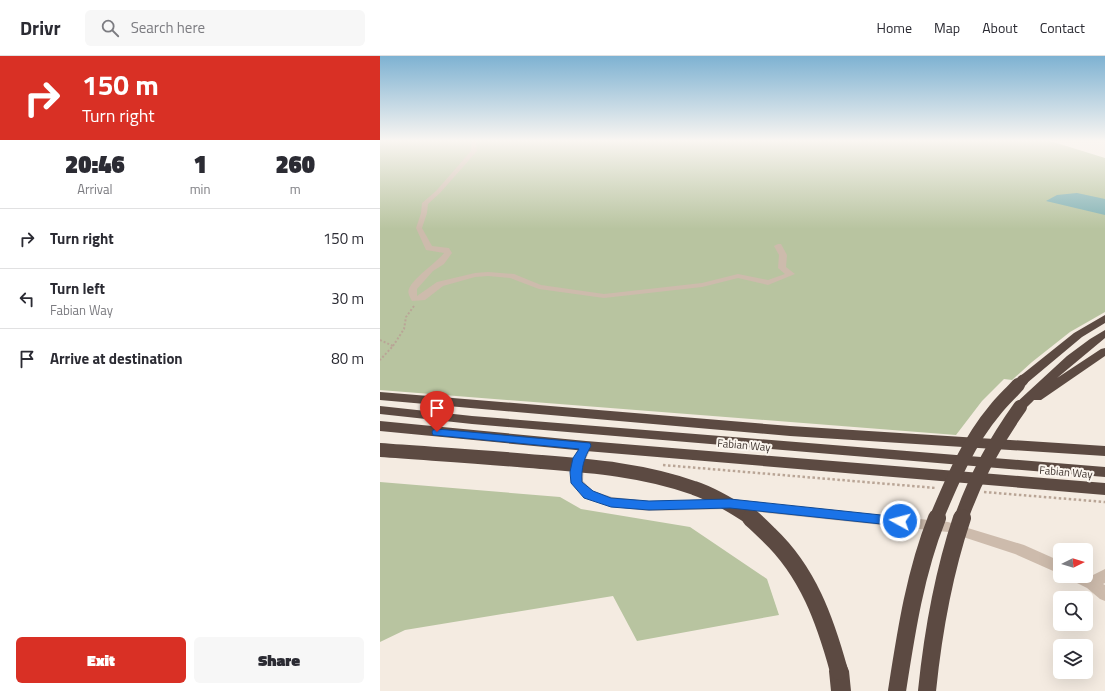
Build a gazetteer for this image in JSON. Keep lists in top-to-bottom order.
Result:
{
  "streets": {
    "highway": ["Fabian Way"]
  },
  "north": "right",
  "page": {
    "header": "Drivr",
    "search": "Search here",
    "nav": [
      "Home",
      "Map",
      "About",
      "Contact"
    ],
    "turn": ["150 m", "Turn right"],
    "eta": [
      "20:46",
      "Arrival",
      "1",
      "min",
      "260",
      "m"
    ],
    "list": [
      {
        "name": "Turn right",
        "value": "150 m"
      },
      {
        "name": "Turn left",
        "note": "Fabian Way",
        "value": "30 m"
      },
      {
        "name": "Arrive at destination",
        "value": "80 m"
      }
    ],
    "buttons": ["Exit", "Share"]
  }
}
